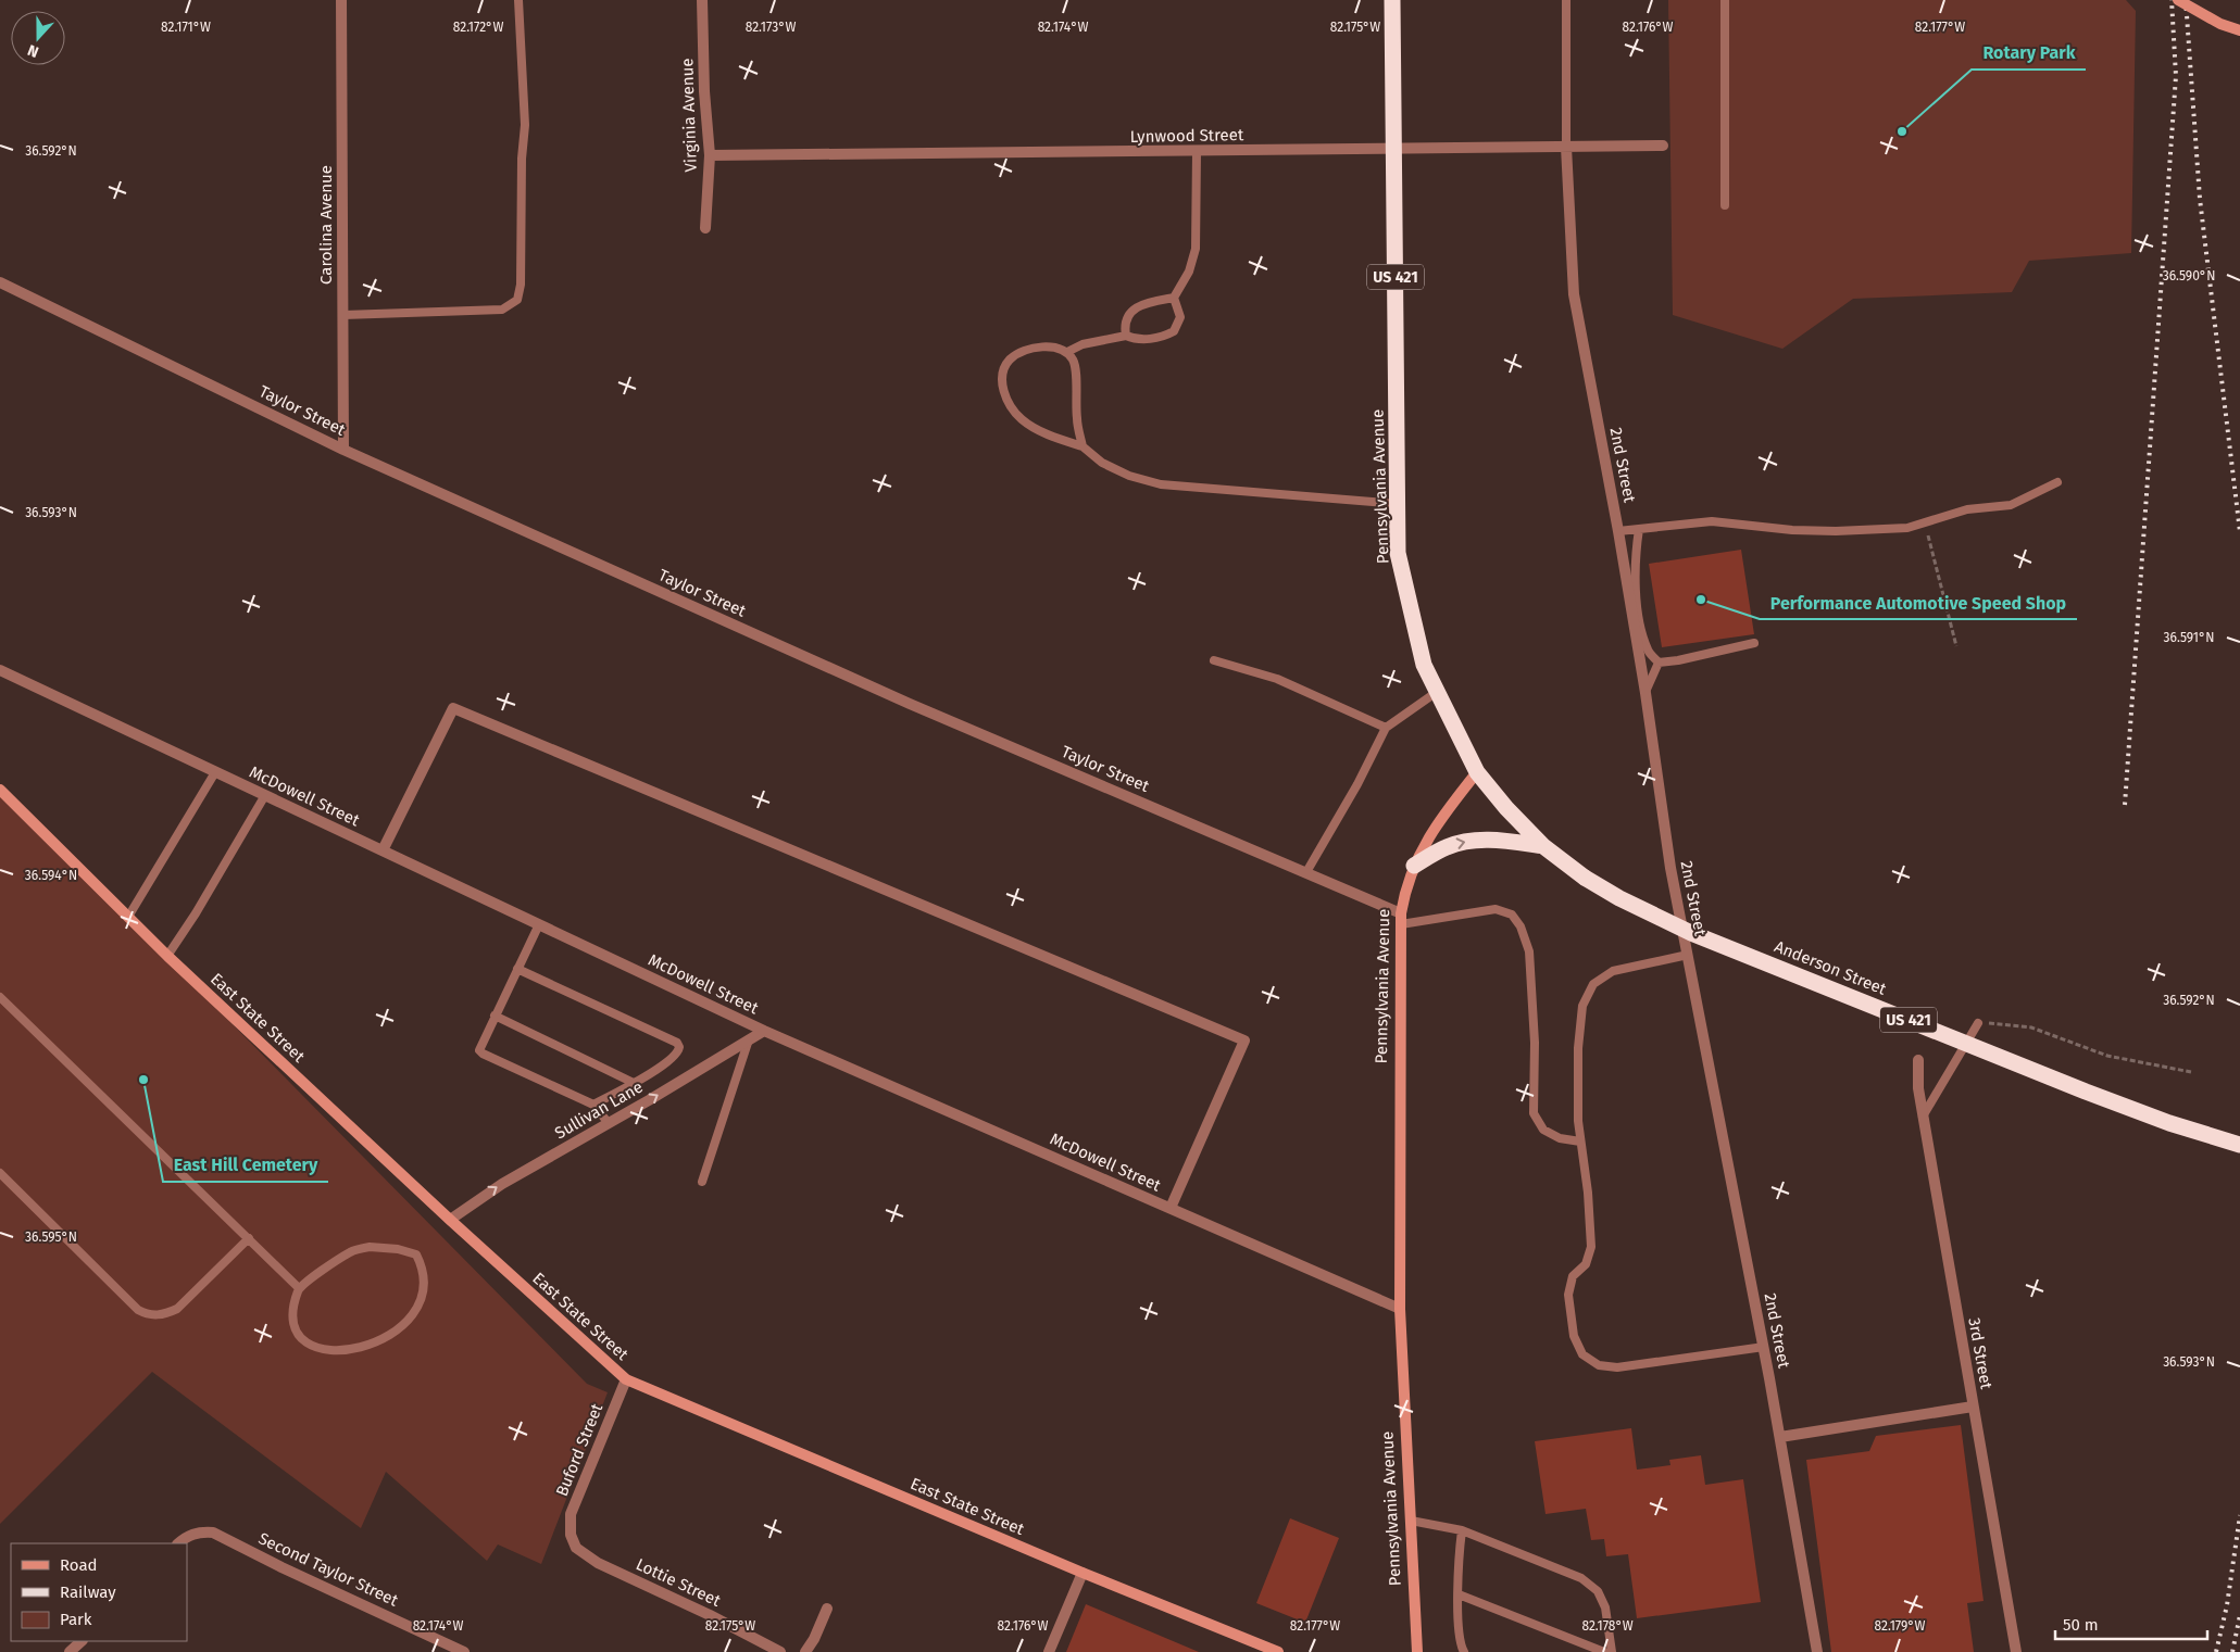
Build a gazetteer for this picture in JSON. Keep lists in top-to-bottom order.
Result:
{
  "streets": {
    "highway": ["US 421", "Pennsylvania Avenue", "Anderson Street"],
    "street": [
      "Virginia Avenue",
      "Lynwood Street",
      "Carolina Avenue",
      "Taylor Street",
      "2nd Street",
      "McDowell Street",
      "East State Street",
      "Sullivan Lane",
      "3rd Street",
      "Buford Street",
      "Second Taylor Street",
      "Lottie Street"
    ]
  },
  "crossings": [
    ["Virginia Avenue", "Lynwood Street"],
    ["Lynwood Street", "2nd Street"],
    ["Lynwood Street", "Pennsylvania Avenue"],
    ["Carolina Avenue", "Taylor Street"],
    ["Taylor Street", "Pennsylvania Avenue"],
    ["Pennsylvania Avenue", "McDowell Street"],
    ["Pennsylvania Avenue", "Anderson Street"],
    ["McDowell Street", "Sullivan Lane"],
    ["East State Street", "Sullivan Lane"],
    ["East State Street", "Buford Street"],
    ["Buford Street", "Lottie Street"]
  ],
  "one_way": ["Sullivan Lane"],
  "places": ["Rotary Park", "Performance Automotive Speed Shop", "East Hill Cemetery"],
  "legend": ["Road", "Railway", "Park"],
  "scale_bar": "50 m",
  "north": "bottom",
  "coordinates": [
    "82.172°W",
    "82.173°W",
    "82.174°W",
    "82.176°W",
    "82.177°W",
    "82.171°W",
    "82.175°W",
    "36.592°N",
    "36.590°N",
    "36.593°N",
    "36.591°N",
    "36.594°N",
    "36.595°N",
    "82.178°W",
    "82.179°W"
  ]
}
